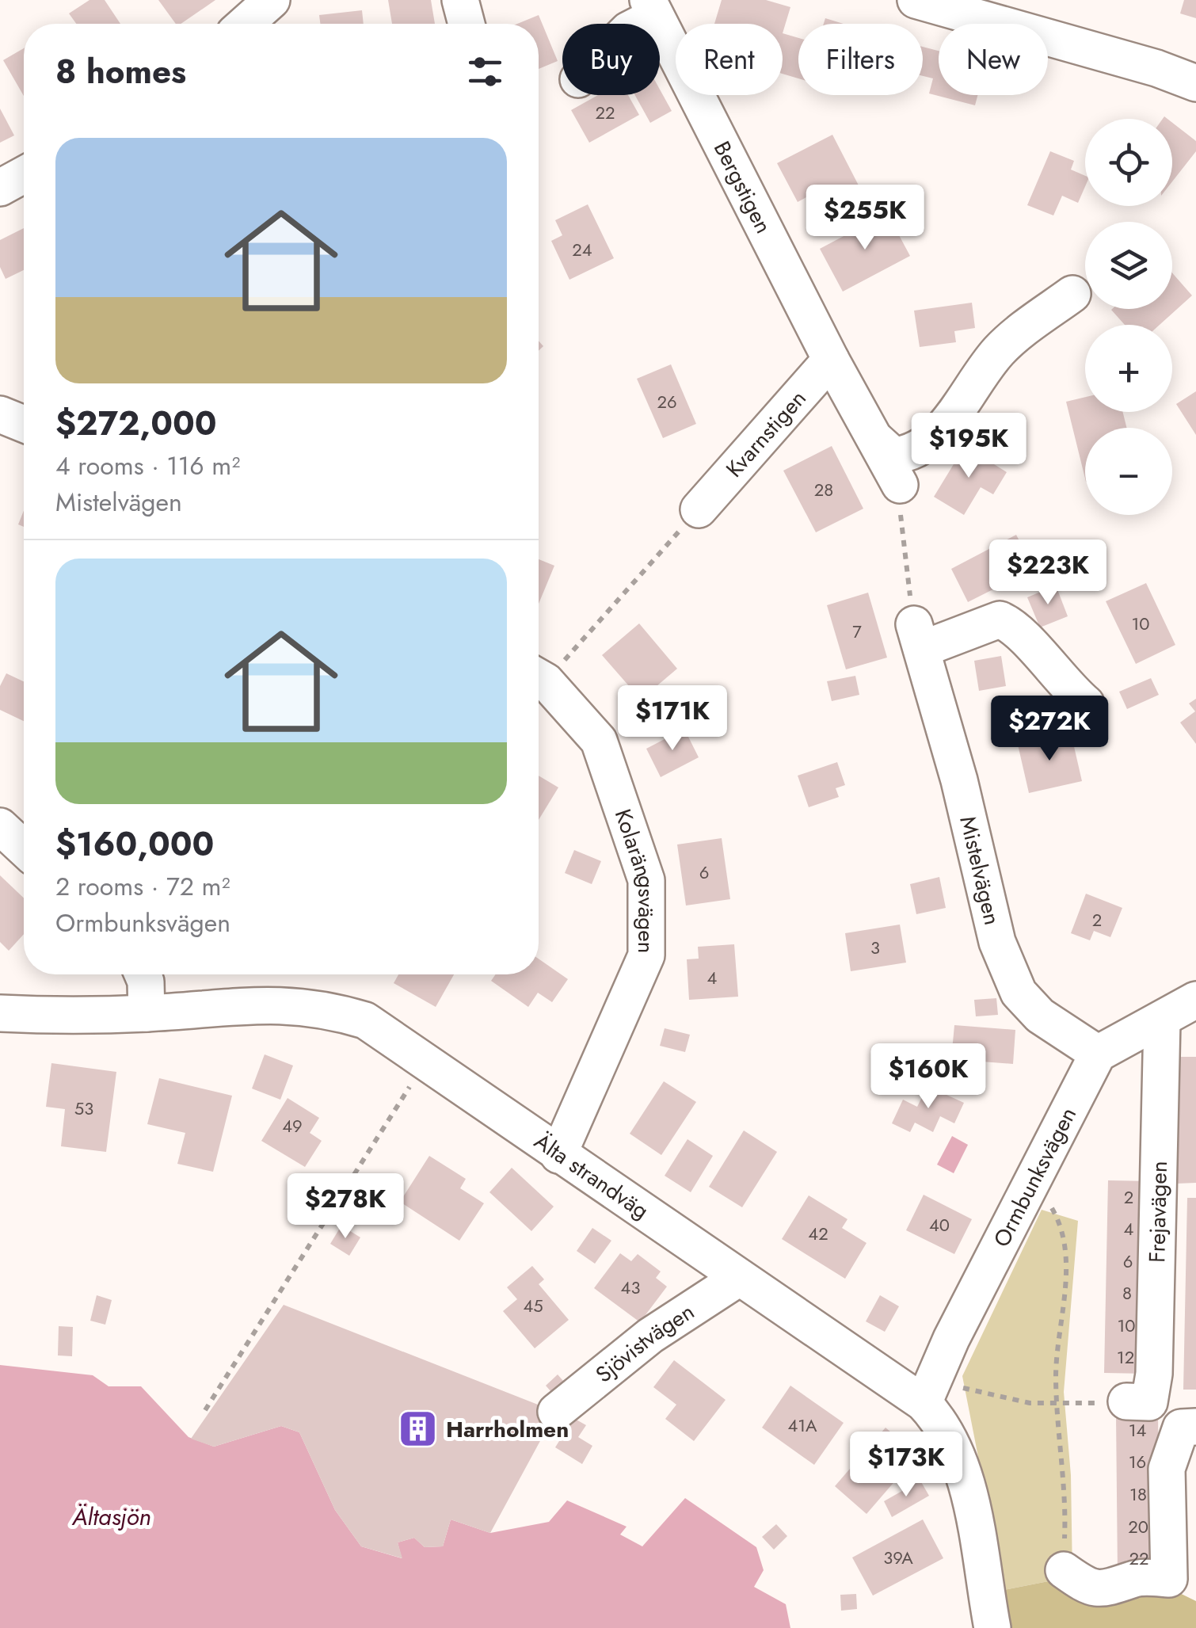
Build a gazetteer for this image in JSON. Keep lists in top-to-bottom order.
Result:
{
  "streets": {
    "street": [
      "Bergstigen",
      "Kvarnstigen",
      "Mistelvägen",
      "Kolarängsvägen",
      "Älta strandväg",
      "Ormbunksvägen",
      "Frejavägen",
      "Sjövistvägen"
    ]
  },
  "crossings": [
    ["Bergstigen", "Kvarnstigen"],
    ["Mistelvägen", "Ormbunksvägen"],
    ["Kolarängsvägen", "Älta strandväg"],
    ["Älta strandväg", "Ormbunksvägen"],
    ["Älta strandväg", "Sjövistvägen"]
  ],
  "water": ["Ältasjön"],
  "places": {
    "building": ["Harrholmen"]
  },
  "house_numbers": [
    "22",
    "24",
    "26",
    "28",
    "10",
    "7",
    "6",
    "2",
    "3",
    "4",
    "53",
    "49",
    "2",
    "40",
    "4",
    "42",
    "6",
    "43",
    "8",
    "45",
    "10",
    "12",
    "41A",
    "14",
    "16",
    "18",
    "20",
    "39A",
    "22"
  ],
  "page": {
    "chip": [
      "Buy",
      "Rent",
      "Filters",
      "New"
    ],
    "heading": "8 homes",
    "map_buttons": ["+", "−"],
    "list": [
      {
        "name": "$272,000",
        "note": "4 rooms · 116 m² · Mistelvägen"
      },
      {
        "name": "$160,000",
        "note": "2 rooms · 72 m² · Ormbunksvägen"
      }
    ],
    "price": [
      "$255K",
      "$195K",
      "$223K",
      "$171K",
      "$272K",
      "$160K",
      "$278K",
      "$173K"
    ]
  }
}
